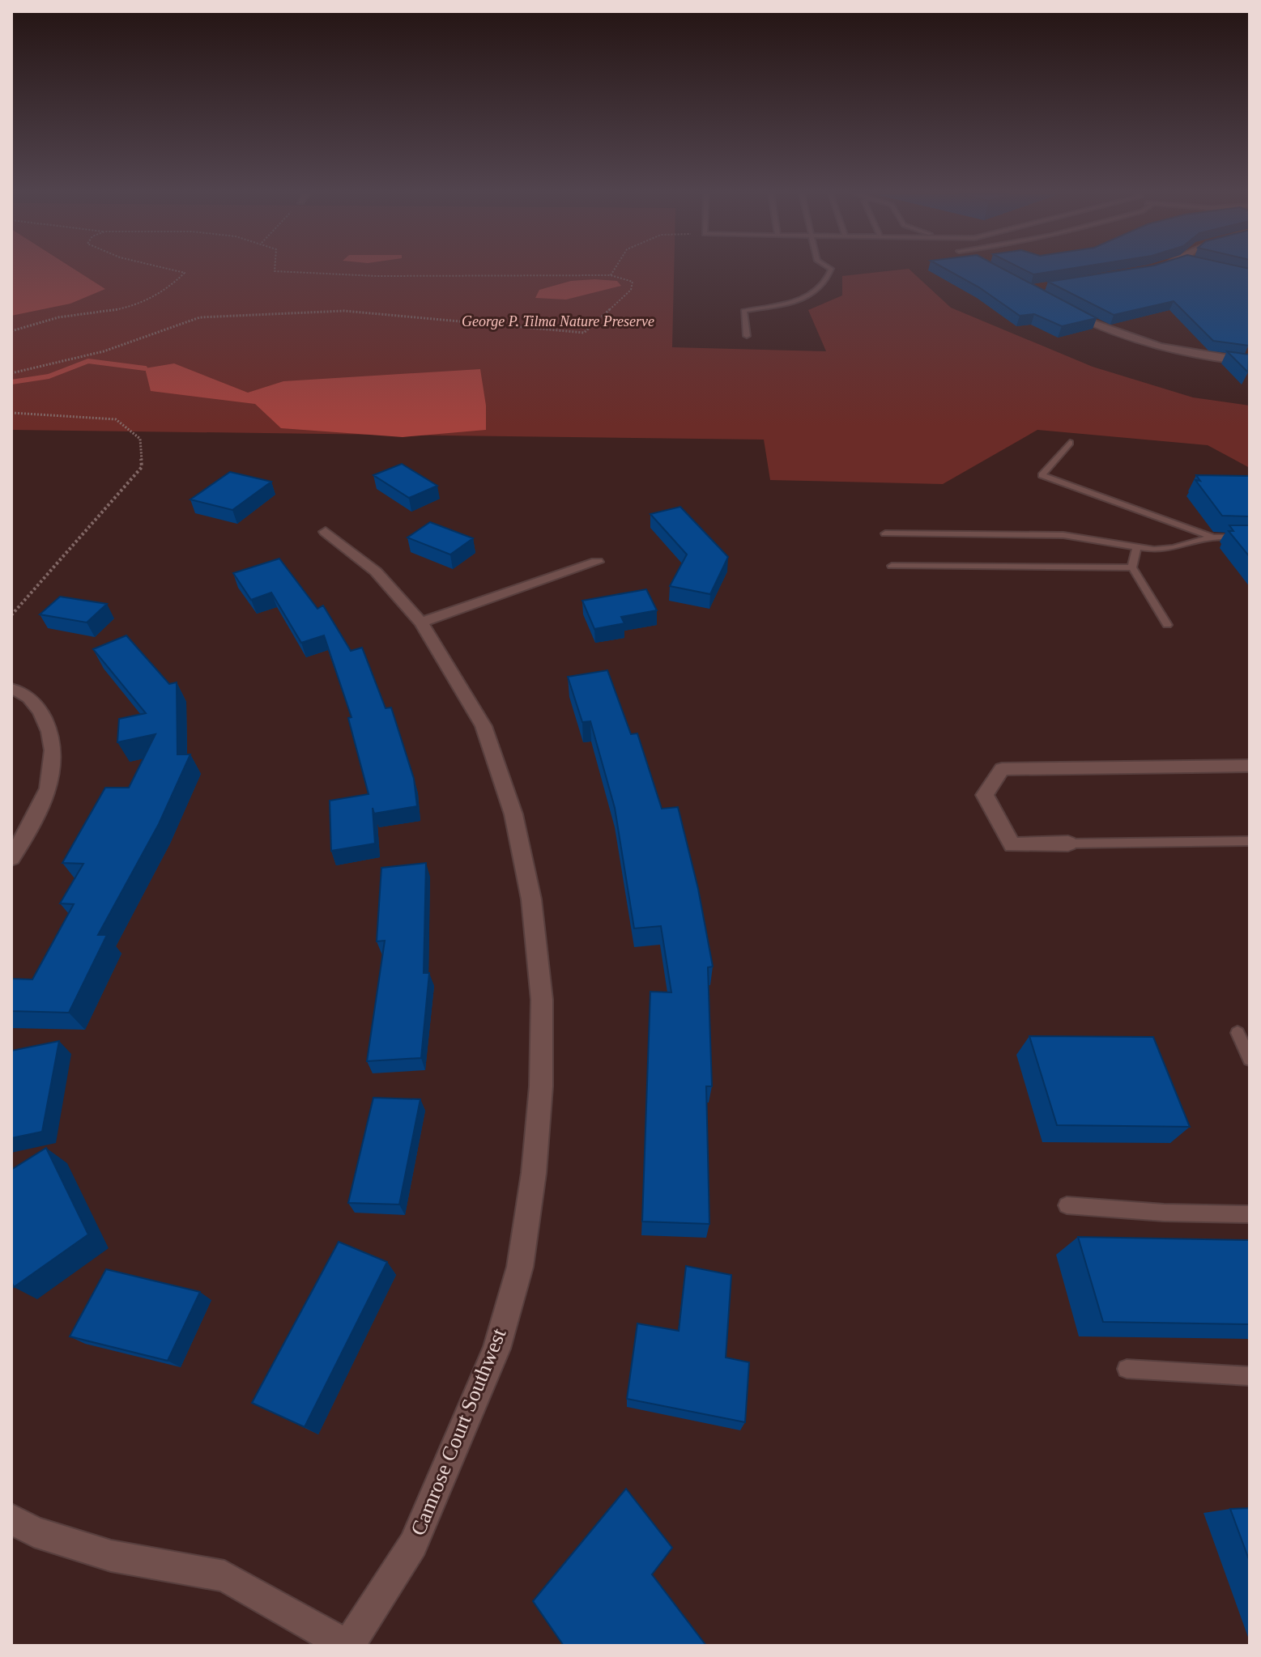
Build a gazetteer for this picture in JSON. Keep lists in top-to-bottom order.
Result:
{
  "streets": {
    "street": ["Camrose Court Southwest"]
  },
  "parks": ["George P. Tilma Nature Preserve"]
}
